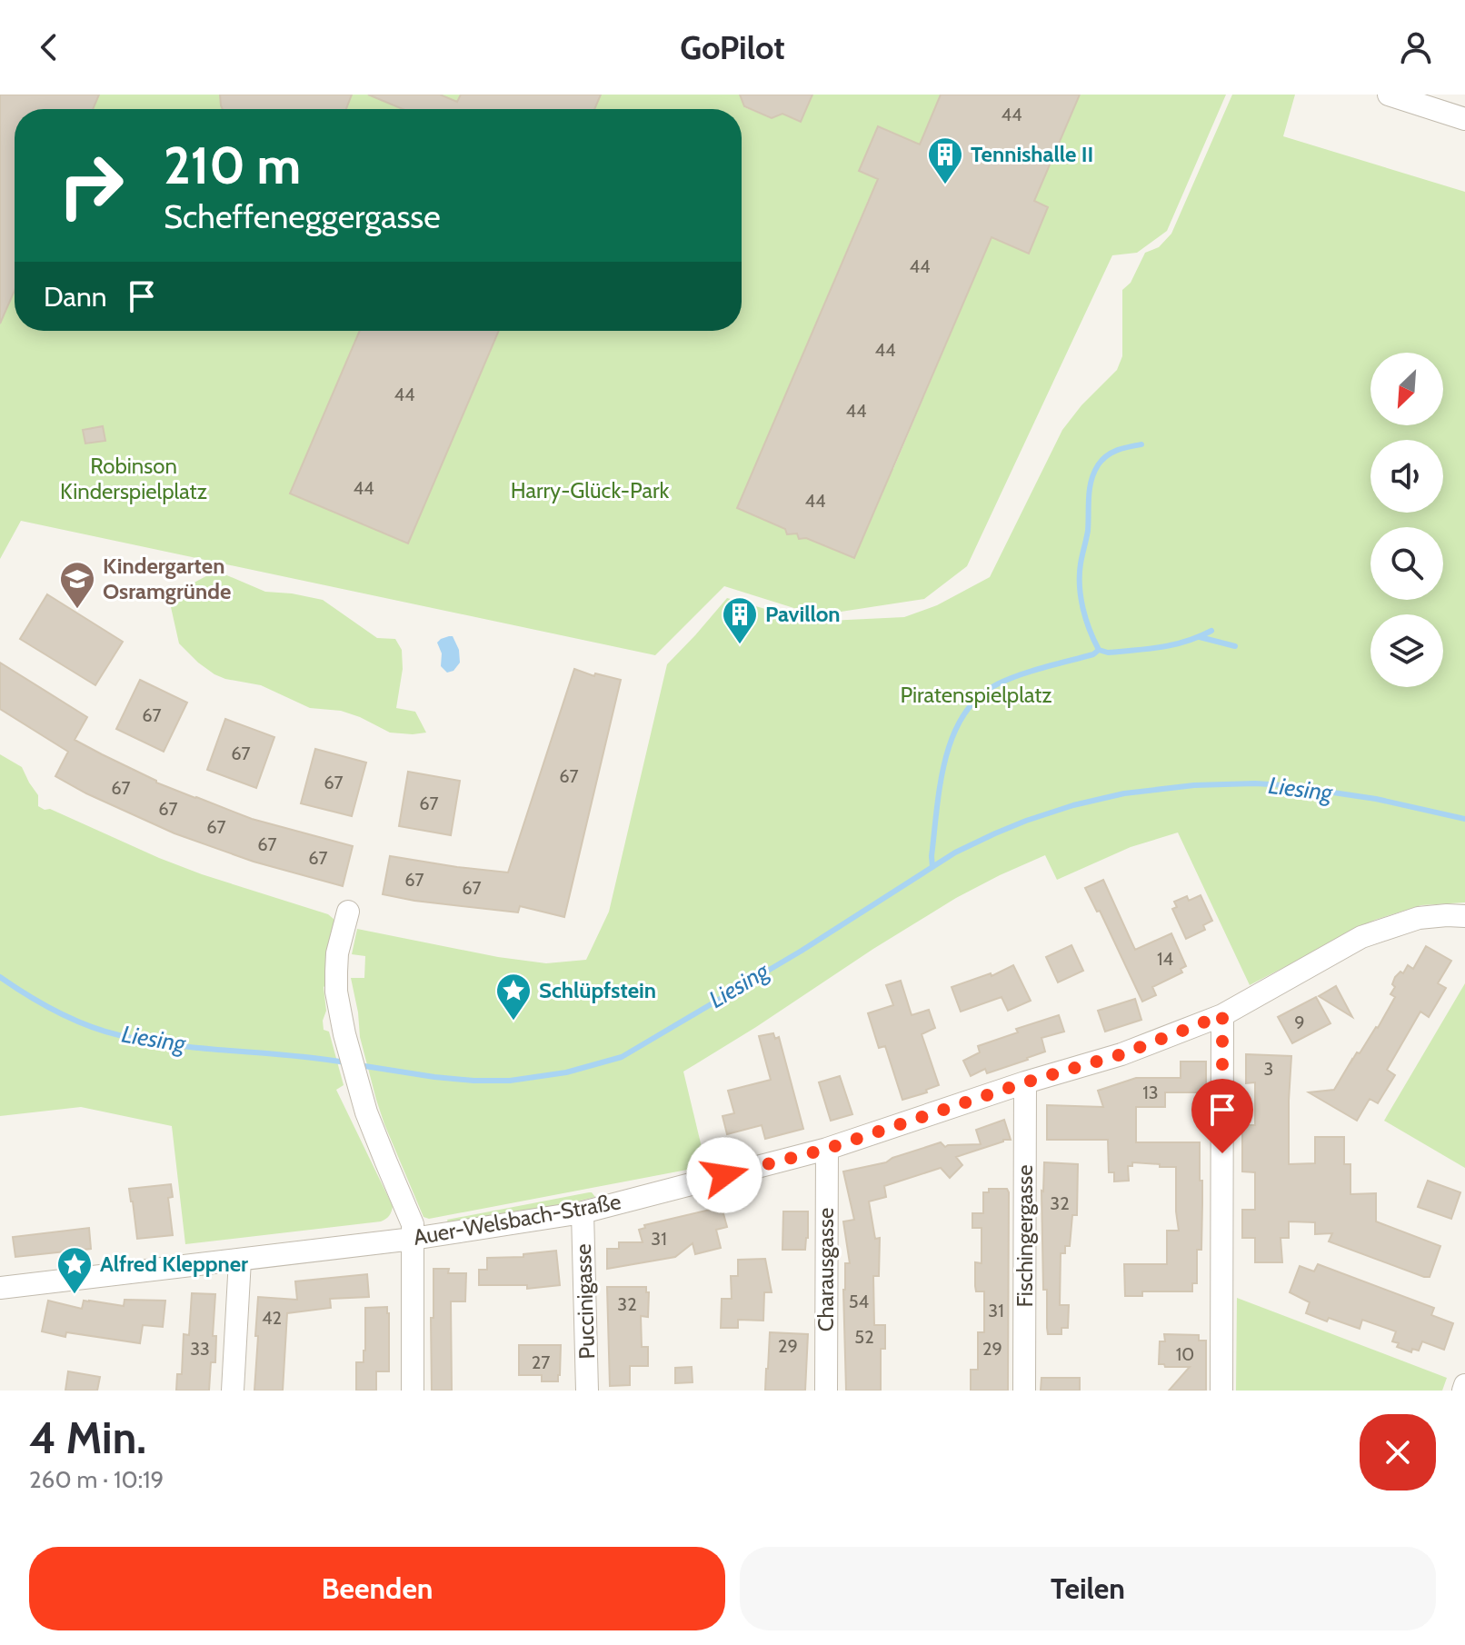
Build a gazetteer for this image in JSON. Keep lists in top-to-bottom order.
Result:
{
  "streets": {
    "street": [
      "Auer-Welsbach-Straße",
      "Fischingergasse",
      "Charausgasse",
      "Puccinigasse"
    ]
  },
  "crossings": [
    ["Auer-Welsbach-Straße", "Fischingergasse"],
    ["Auer-Welsbach-Straße", "Charausgasse"],
    ["Auer-Welsbach-Straße", "Puccinigasse"]
  ],
  "water": ["Liesing"],
  "parks": ["Robinson Kinderspielplatz", "Harry-Glück-Park", "Piratenspielplatz"],
  "places": {
    "building": ["Tennishalle II", "Pavillon"],
    "school or university": ["Kindergarten Osramgründe"],
    "place": ["Schlüpfstein", "Alfred Kleppner"]
  },
  "house_numbers": [
    "44",
    "44",
    "44",
    "44",
    "44",
    "44",
    "44",
    "67",
    "67",
    "67",
    "67",
    "67",
    "67",
    "67",
    "67",
    "67",
    "67",
    "67",
    "67",
    "14",
    "9",
    "3",
    "13",
    "32",
    "31",
    "54",
    "32",
    "31",
    "42",
    "52",
    "29",
    "33",
    "29",
    "10",
    "27"
  ],
  "north": "bottom left",
  "page": {
    "header": "GoPilot",
    "turn": ["210 m", "Scheffeneggergasse"],
    "then": "Dann",
    "heading": ["4 Min.", "260 m · 10:19"],
    "buttons": ["Beenden", "Teilen"]
  }
}
